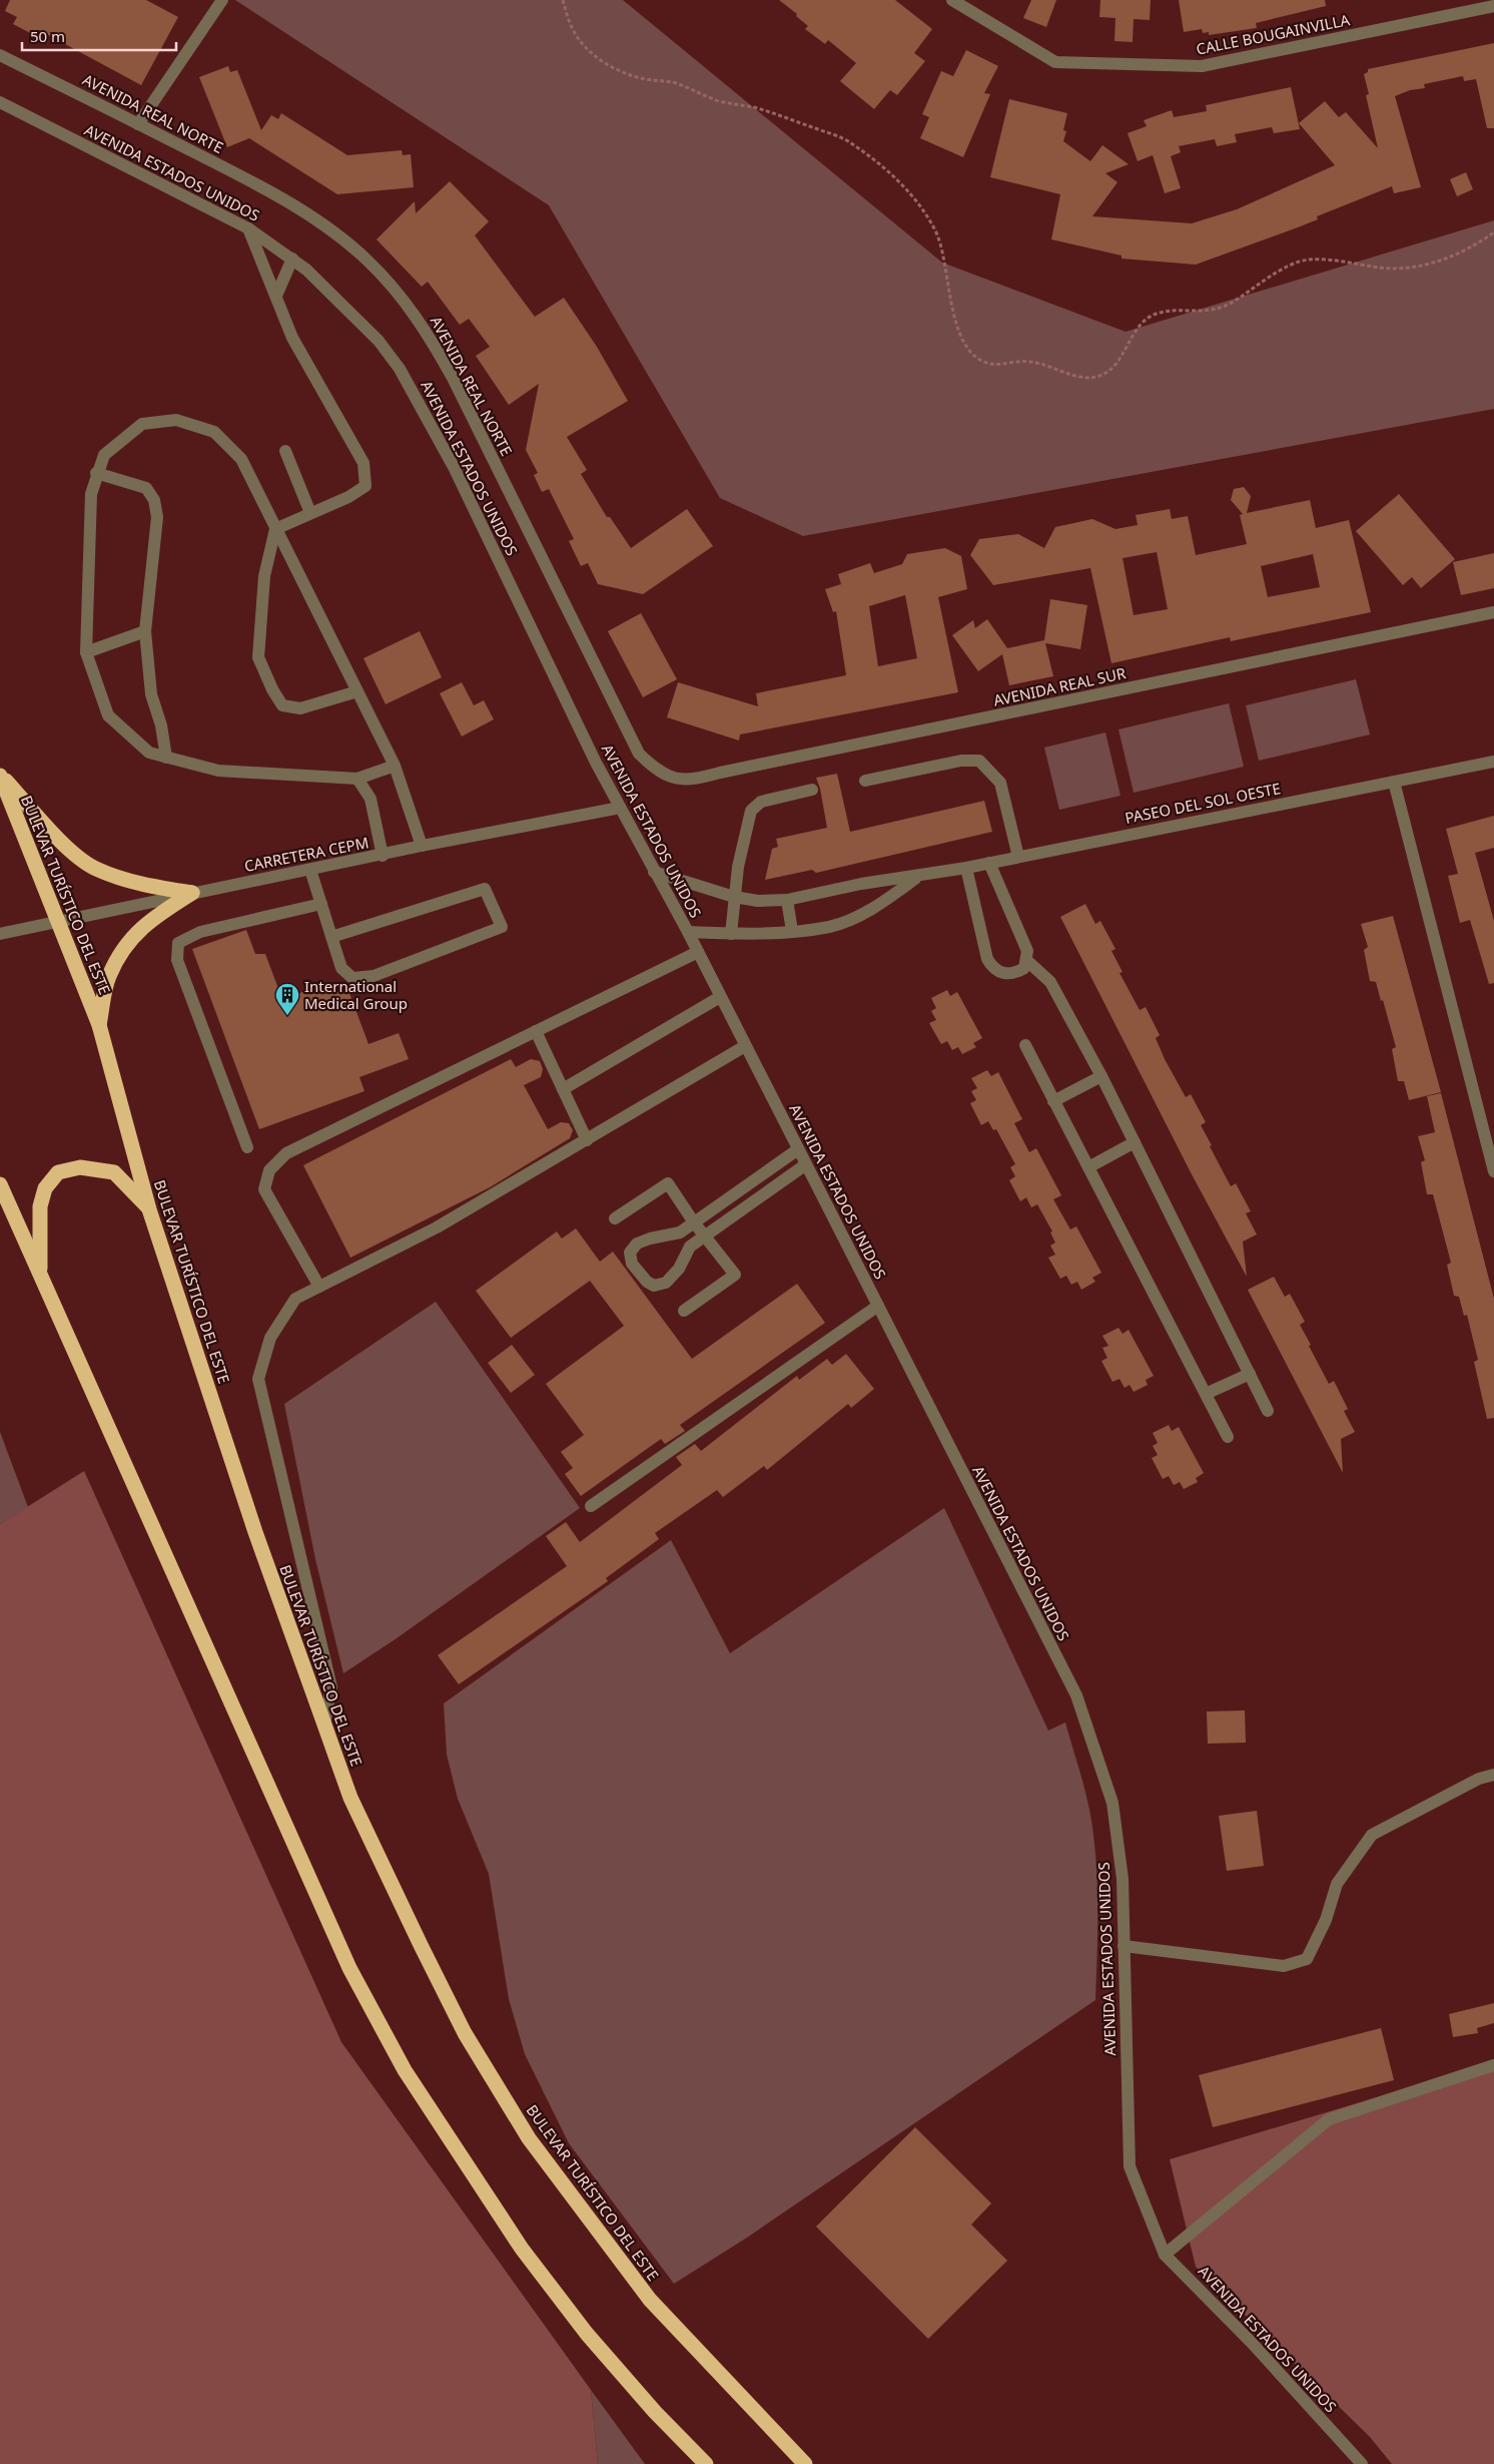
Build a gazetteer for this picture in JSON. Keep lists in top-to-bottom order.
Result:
{
  "streets": {
    "highway": ["BULEVAR TURÍSTICO DEL ESTE"],
    "street": [
      "CALLE BOUGAINVILLA",
      "AVENIDA REAL NORTE",
      "AVENIDA ESTADOS UNIDOS",
      "AVENIDA REAL SUR",
      "PASEO DEL SOL OESTE",
      "CARRETERA CEPM"
    ]
  },
  "crossings": [
    ["AVENIDA REAL NORTE", "AVENIDA REAL SUR"],
    ["AVENIDA ESTADOS UNIDOS", "PASEO DEL SOL OESTE"],
    ["AVENIDA ESTADOS UNIDOS", "CARRETERA CEPM"],
    ["CARRETERA CEPM", "BULEVAR TURÍSTICO DEL ESTE"]
  ],
  "places": {
    "building": ["International Medical Group"]
  },
  "scale_bar": "50 m"
}
